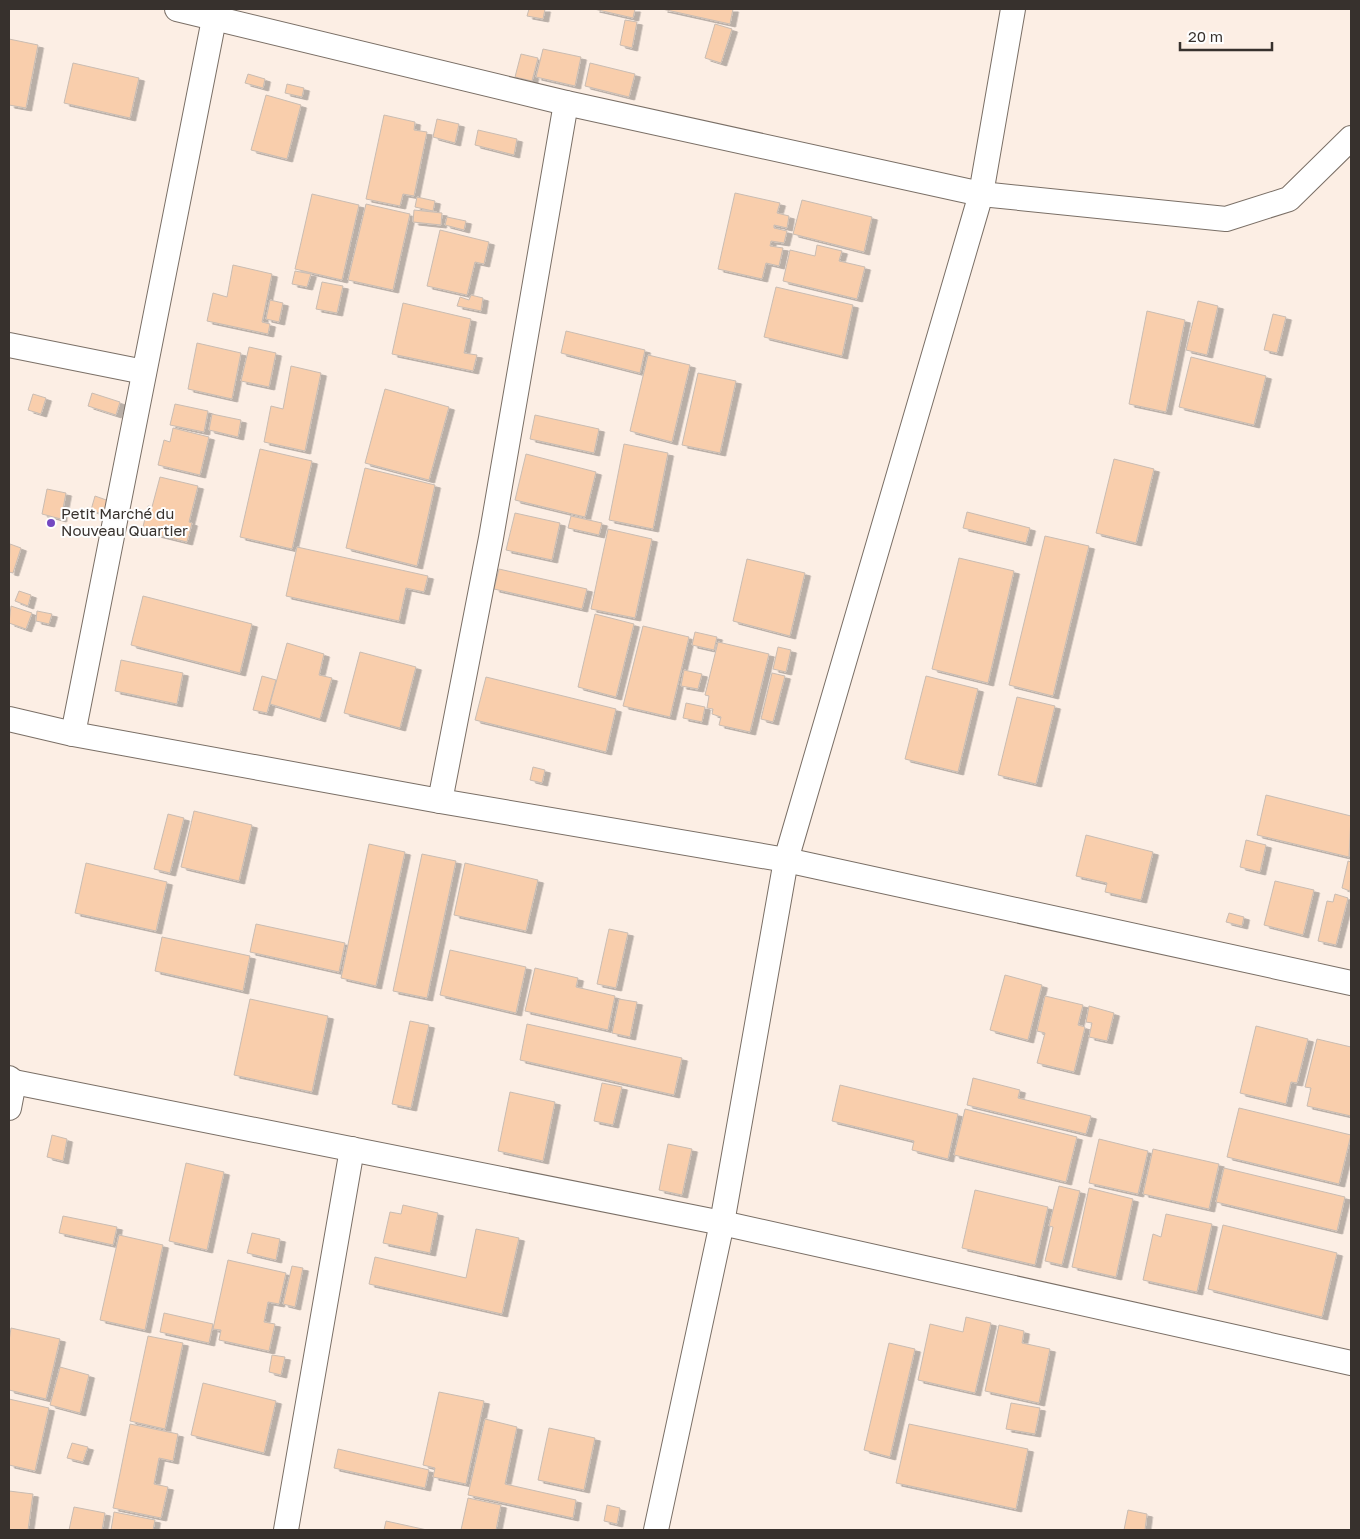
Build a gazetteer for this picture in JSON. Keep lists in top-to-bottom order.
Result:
{
  "places": ["Petit Marché du Nouveau Quartier"],
  "scale_bar": "20 m"
}
